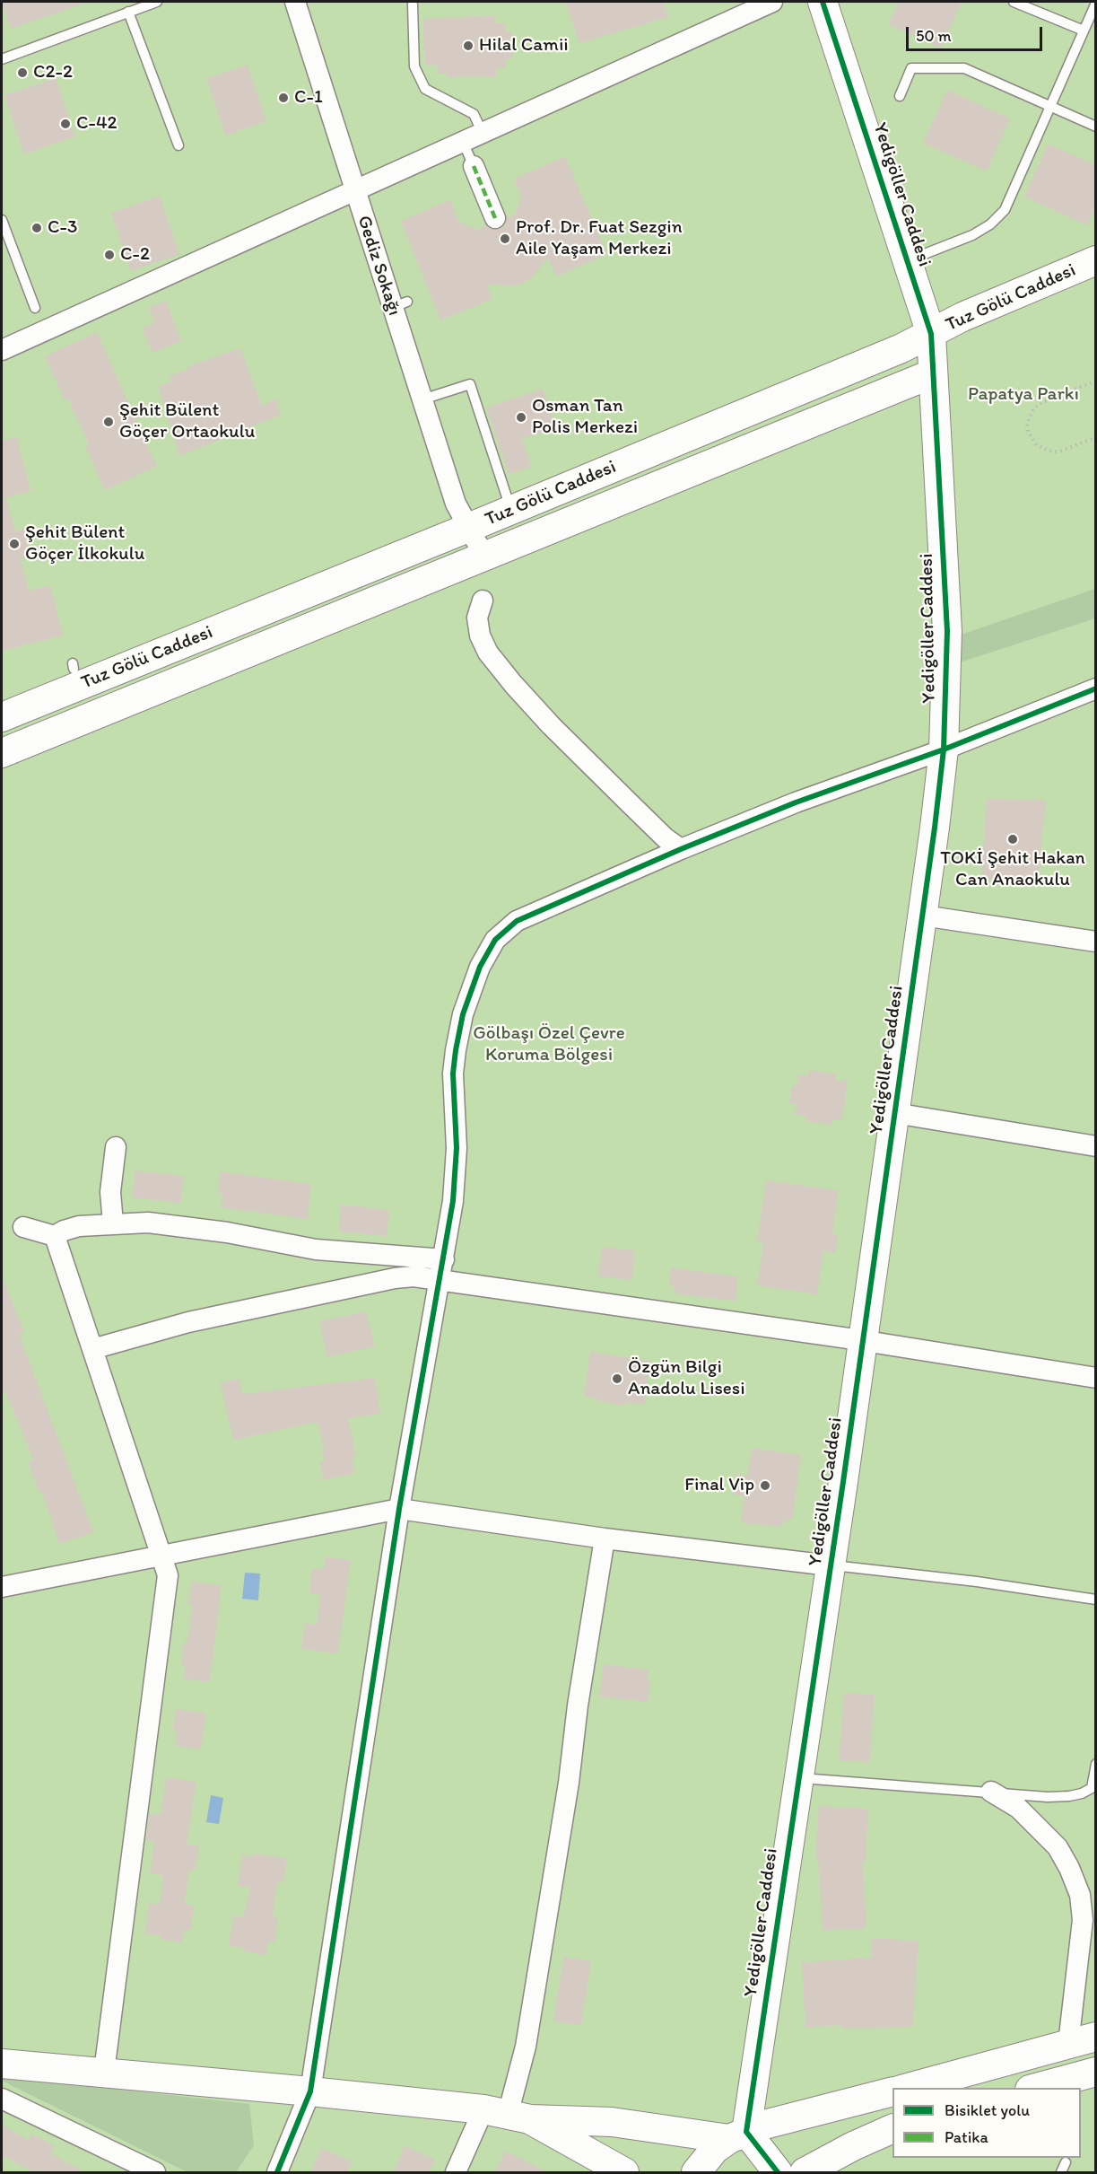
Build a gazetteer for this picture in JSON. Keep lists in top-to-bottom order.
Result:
{
  "streets": {
    "street": ["Yedigöller Caddesi", "Gediz Sokağı", "Tuz Gölü Caddesi"]
  },
  "crossings": [
    ["Yedigöller Caddesi", "Tuz Gölü Caddesi"],
    ["Gediz Sokağı", "Tuz Gölü Caddesi"]
  ],
  "parks": ["Papatya Parkı", "Gölbaşı Özel Çevre Koruma Bölgesi"],
  "places": [
    "Hilal Camii",
    "C2-2",
    "C-1",
    "C-42",
    "C-3",
    "Prof. Dr. Fuat Sezgin Aile Yaşam Merkezi",
    "C-2",
    "Osman Tan Polis Merkezi",
    "Şehit Bülent Göçer Ortaokulu",
    "Şehit Bülent Göçer İlkokulu",
    "TOKİ Şehit Hakan Can Anaokulu",
    "Özgün Bilgi Anadolu Lisesi",
    "Final Vip"
  ],
  "legend": ["Bisiklet yolu", "Patika"],
  "scale_bar": "50 m"
}
